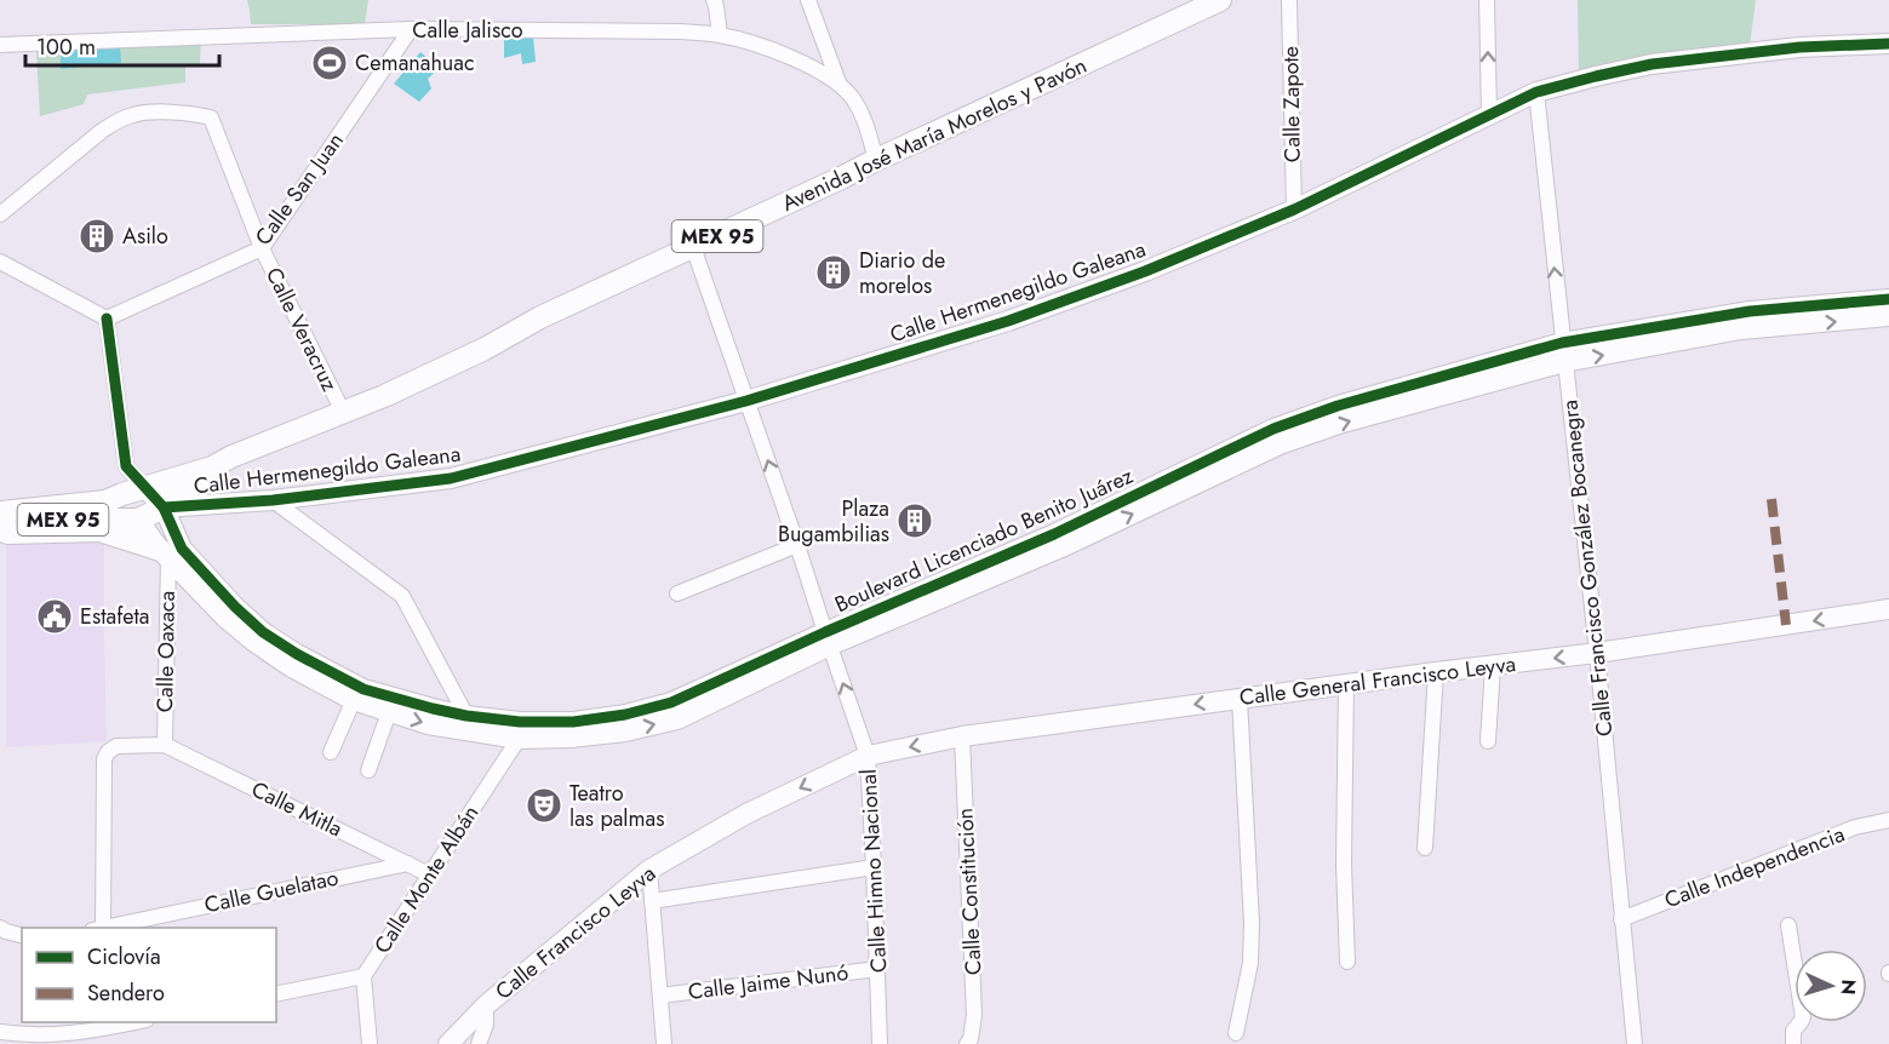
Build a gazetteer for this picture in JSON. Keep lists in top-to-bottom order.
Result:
{
  "streets": {
    "main road": ["Avenida José María Morelos y Pavón", "MEX 95"],
    "street": [
      "Calle Jalisco",
      "Calle Zapote",
      "Calle San Juan",
      "Calle Hermenegildo Galeana",
      "Calle Veracruz",
      "Boulevard Licenciado Benito Juárez",
      "Calle Francisco González Bocanegra",
      "Calle Oaxaca",
      "Calle General Francisco Leyva",
      "Calle Mitla",
      "Calle Independencia",
      "Calle Himno Nacional",
      "Calle Monte Albán",
      "Calle Guelatao",
      "Calle Constitución",
      "Calle Francisco Leyva",
      "Calle Jaime Nunó"
    ]
  },
  "crossings": [
    ["Calle Jalisco", "Avenida José María Morelos y Pavón"],
    ["Calle Jalisco", "Calle San Juan"],
    ["Calle Zapote", "Calle Hermenegildo Galeana"],
    ["Avenida José María Morelos y Pavón", "MEX 95"],
    ["Avenida José María Morelos y Pavón", "Calle Veracruz"],
    ["Avenida José María Morelos y Pavón", "Calle Himno Nacional"],
    ["Calle San Juan", "Calle Veracruz"],
    ["MEX 95", "Calle Hermenegildo Galeana"],
    ["MEX 95", "Boulevard Licenciado Benito Juárez"],
    ["Calle Hermenegildo Galeana", "Boulevard Licenciado Benito Juárez"],
    ["Calle Hermenegildo Galeana", "Calle Francisco González Bocanegra"],
    ["Calle Hermenegildo Galeana", "Calle Himno Nacional"],
    ["Boulevard Licenciado Benito Juárez", "Calle Francisco González Bocanegra"],
    ["Boulevard Licenciado Benito Juárez", "Calle Oaxaca"],
    ["Boulevard Licenciado Benito Juárez", "Calle Himno Nacional"],
    ["Boulevard Licenciado Benito Juárez", "Calle Monte Albán"],
    ["Calle Francisco González Bocanegra", "Calle General Francisco Leyva"],
    ["Calle Francisco González Bocanegra", "Calle Independencia"],
    ["Calle Oaxaca", "Calle Mitla"],
    ["Calle General Francisco Leyva", "Calle Himno Nacional"],
    ["Calle General Francisco Leyva", "Calle Constitución"],
    ["Calle General Francisco Leyva", "Calle Francisco Leyva"],
    ["Calle Mitla", "Calle Monte Albán"],
    ["Calle Mitla", "Calle Guelatao"],
    ["Calle Himno Nacional", "Calle Francisco Leyva"],
    ["Calle Himno Nacional", "Calle Jaime Nunó"]
  ],
  "one_way": ["Calle General Francisco Leyva"],
  "places": {
    "sports": ["Cemanahuac"],
    "building": ["Asilo", "Diario de morelos", "Plaza Bugambilias"],
    "public building": ["Estafeta"],
    "theatre": ["Teatro las palmas"]
  },
  "legend": ["Ciclovía", "Sendero"],
  "scale_bar": "100 m",
  "north": "right"
}
